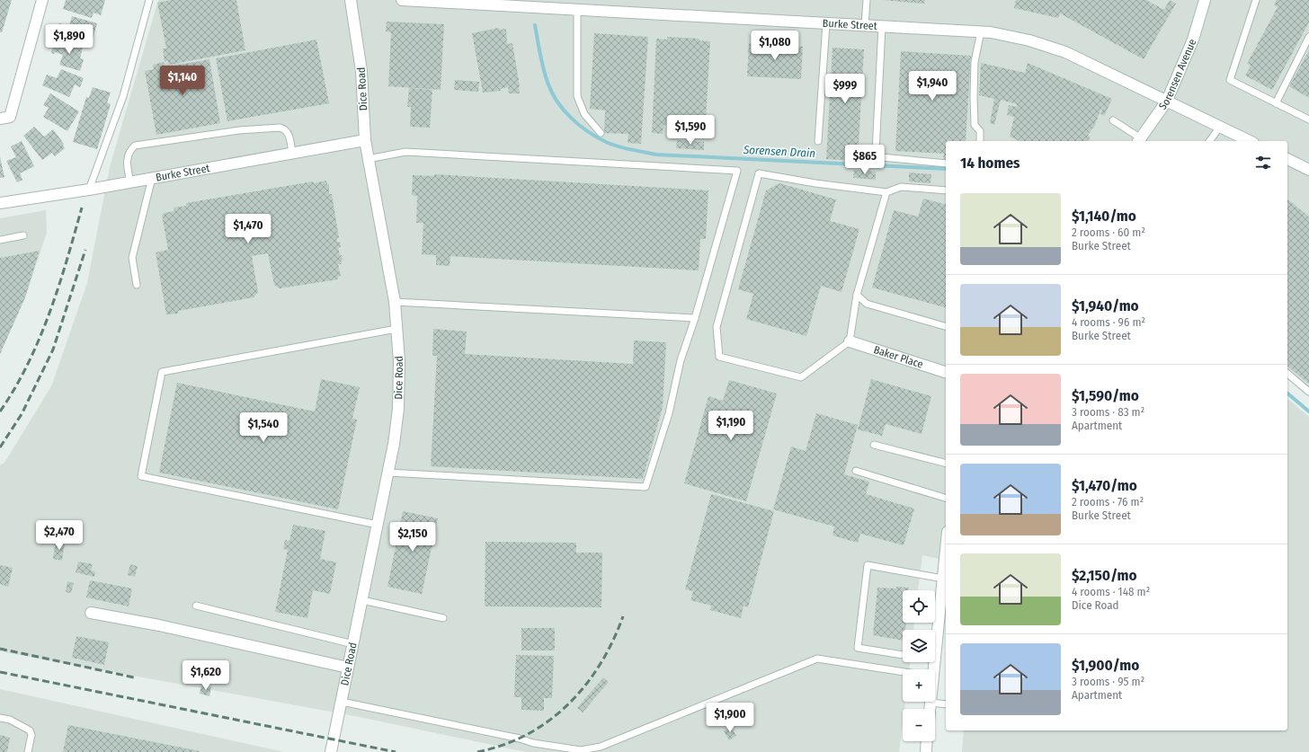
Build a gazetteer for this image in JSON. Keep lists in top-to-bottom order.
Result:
{
  "streets": {
    "street": [
      "Burke Street",
      "Sorensen Avenue",
      "Dice Road",
      "Baker Place"
    ]
  },
  "crossings": [
    ["Burke Street", "Sorensen Avenue"],
    ["Burke Street", "Dice Road"]
  ],
  "water": ["Sorensen Drain"],
  "page": {
    "price": [
      "$1,890",
      "$1,080",
      "$1,140",
      "$1,940",
      "$999",
      "$1,590",
      "$865",
      "$1,470",
      "$1,190",
      "$1,540",
      "$2,470",
      "$2,150",
      "$1,620",
      "$1,900"
    ],
    "heading": "14 homes",
    "list": [
      {
        "name": "$1,140/mo",
        "note": "2 rooms · 60 m² · Burke Street"
      },
      {
        "name": "$1,940/mo",
        "note": "4 rooms · 96 m² · Burke Street"
      },
      {
        "name": "$1,590/mo",
        "note": "3 rooms · 83 m² · Apartment"
      },
      {
        "name": "$1,470/mo",
        "note": "2 rooms · 76 m² · Burke Street"
      },
      {
        "name": "$2,150/mo",
        "note": "4 rooms · 148 m² · Dice Road"
      },
      {
        "name": "$1,900/mo",
        "note": "3 rooms · 95 m² · Apartment"
      }
    ],
    "map_buttons": ["+", "−"]
  }
}
